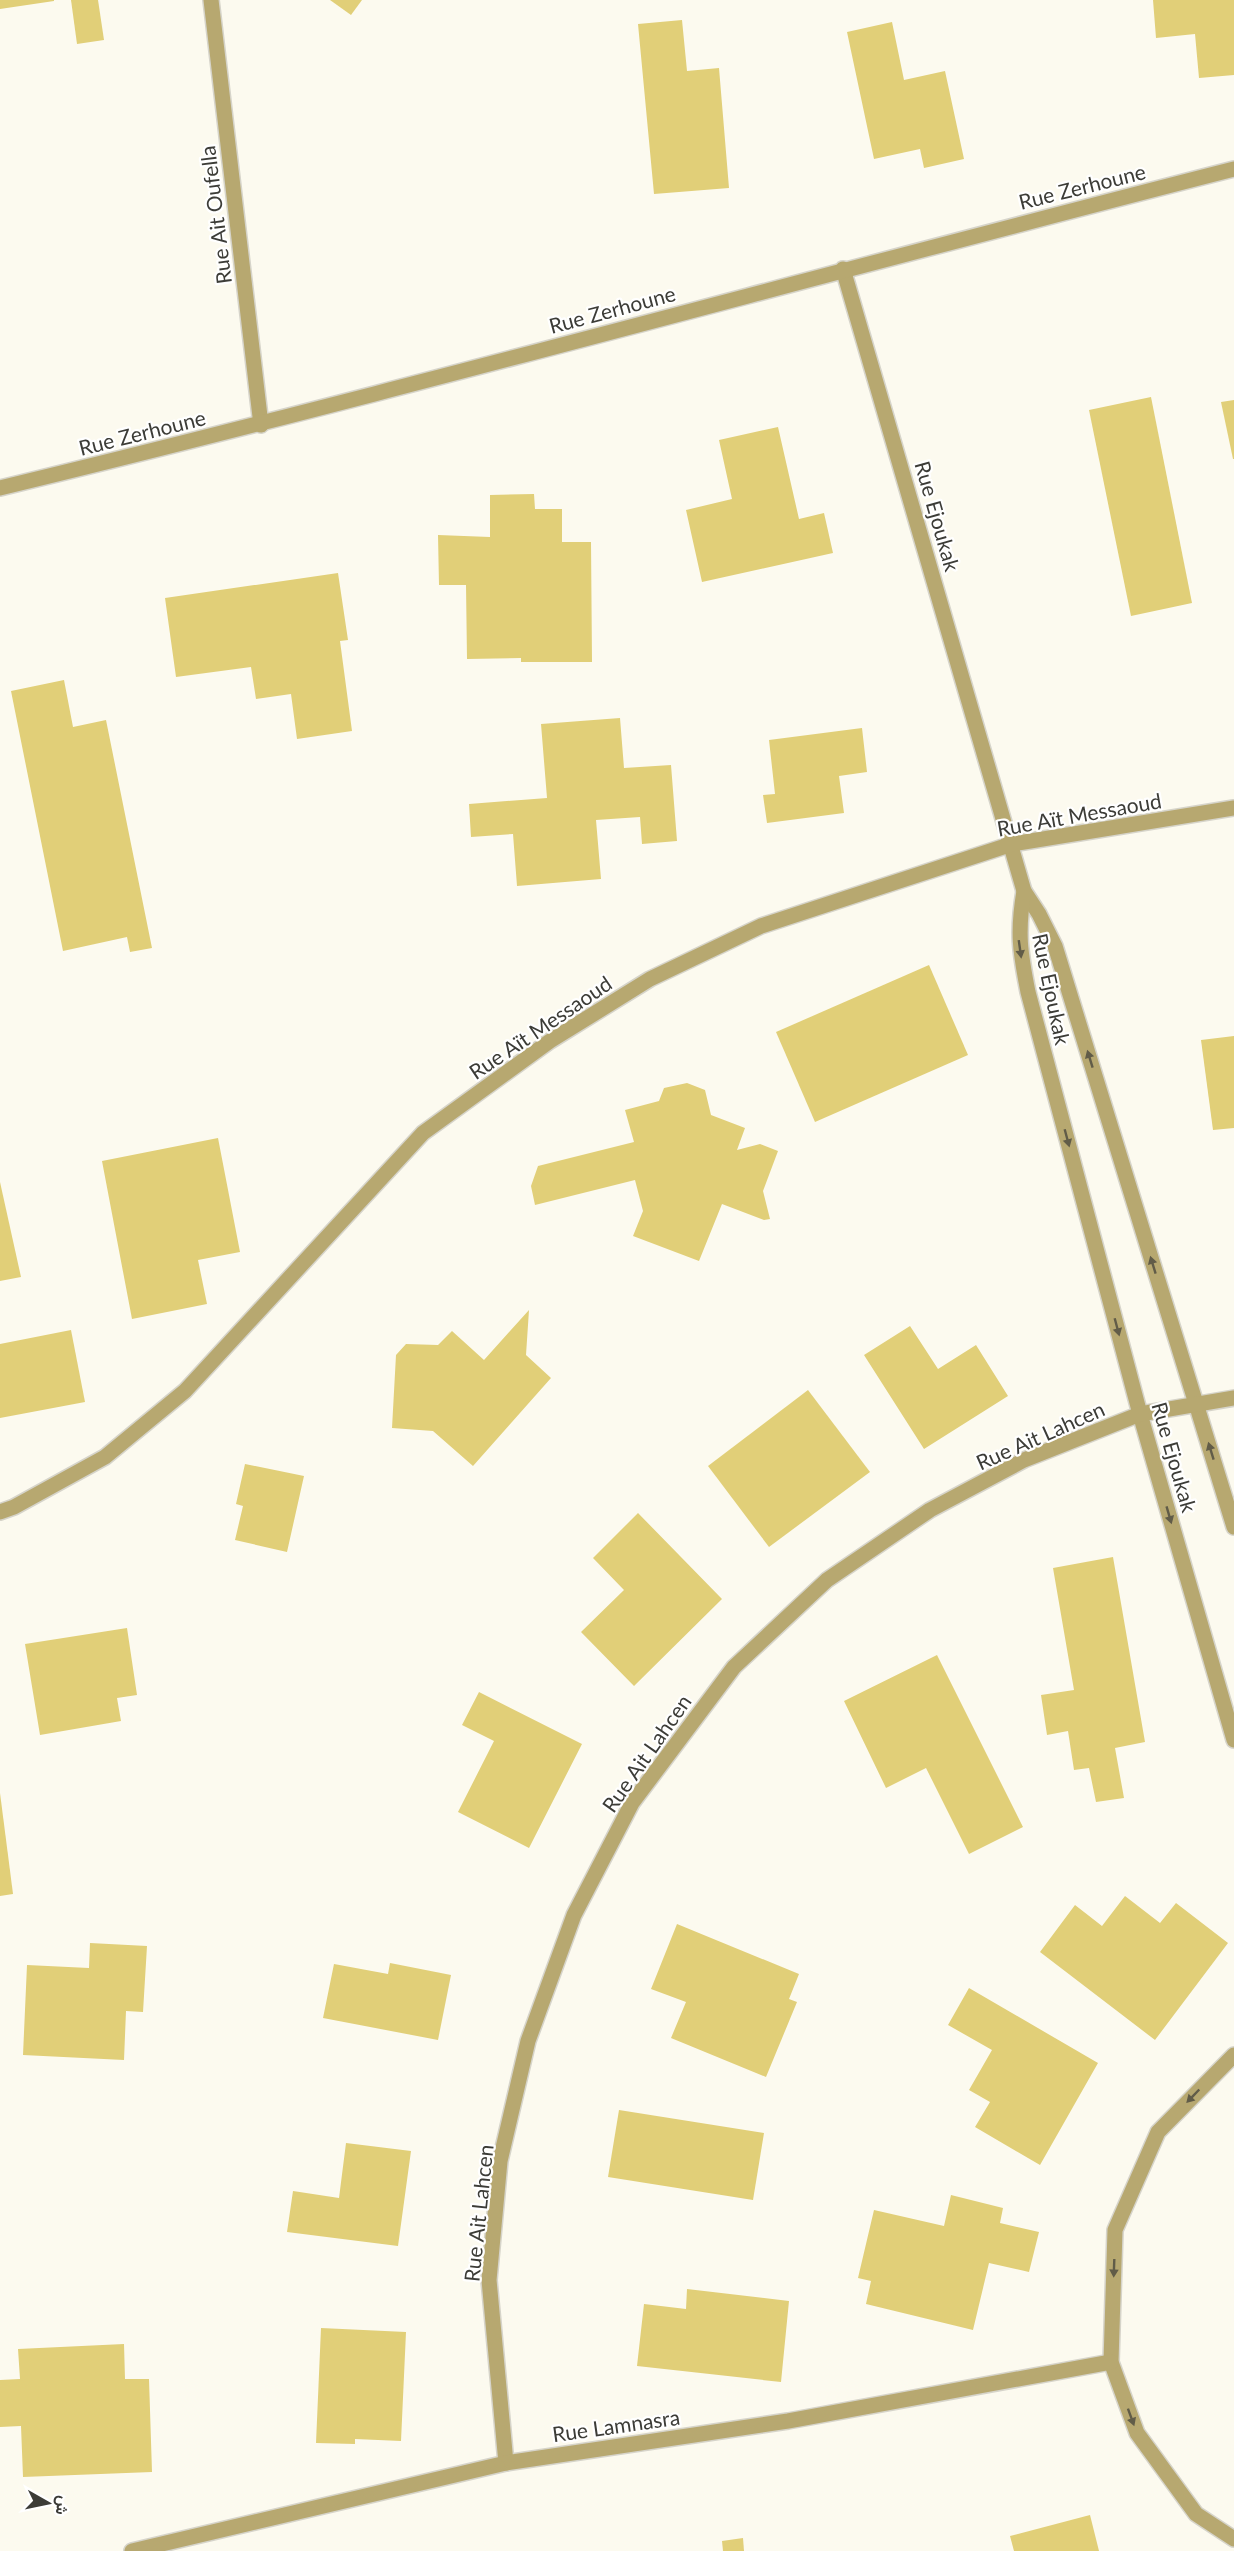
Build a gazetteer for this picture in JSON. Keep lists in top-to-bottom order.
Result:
{
  "streets": {
    "street": [
      "Rue Zerhoune",
      "Rue Ait Oufella",
      "Rue Ejoukak",
      "Rue Aït Messaoud",
      "Rue Ait Lahcen",
      "Rue Lamnasra"
    ]
  },
  "crossings": [
    ["Rue Zerhoune", "Rue Ait Oufella"],
    ["Rue Zerhoune", "Rue Ejoukak"],
    ["Rue Ejoukak", "Rue Aït Messaoud"],
    ["Rue Ejoukak", "Rue Ait Lahcen"],
    ["Rue Ait Lahcen", "Rue Lamnasra"]
  ],
  "north": "right"
}
